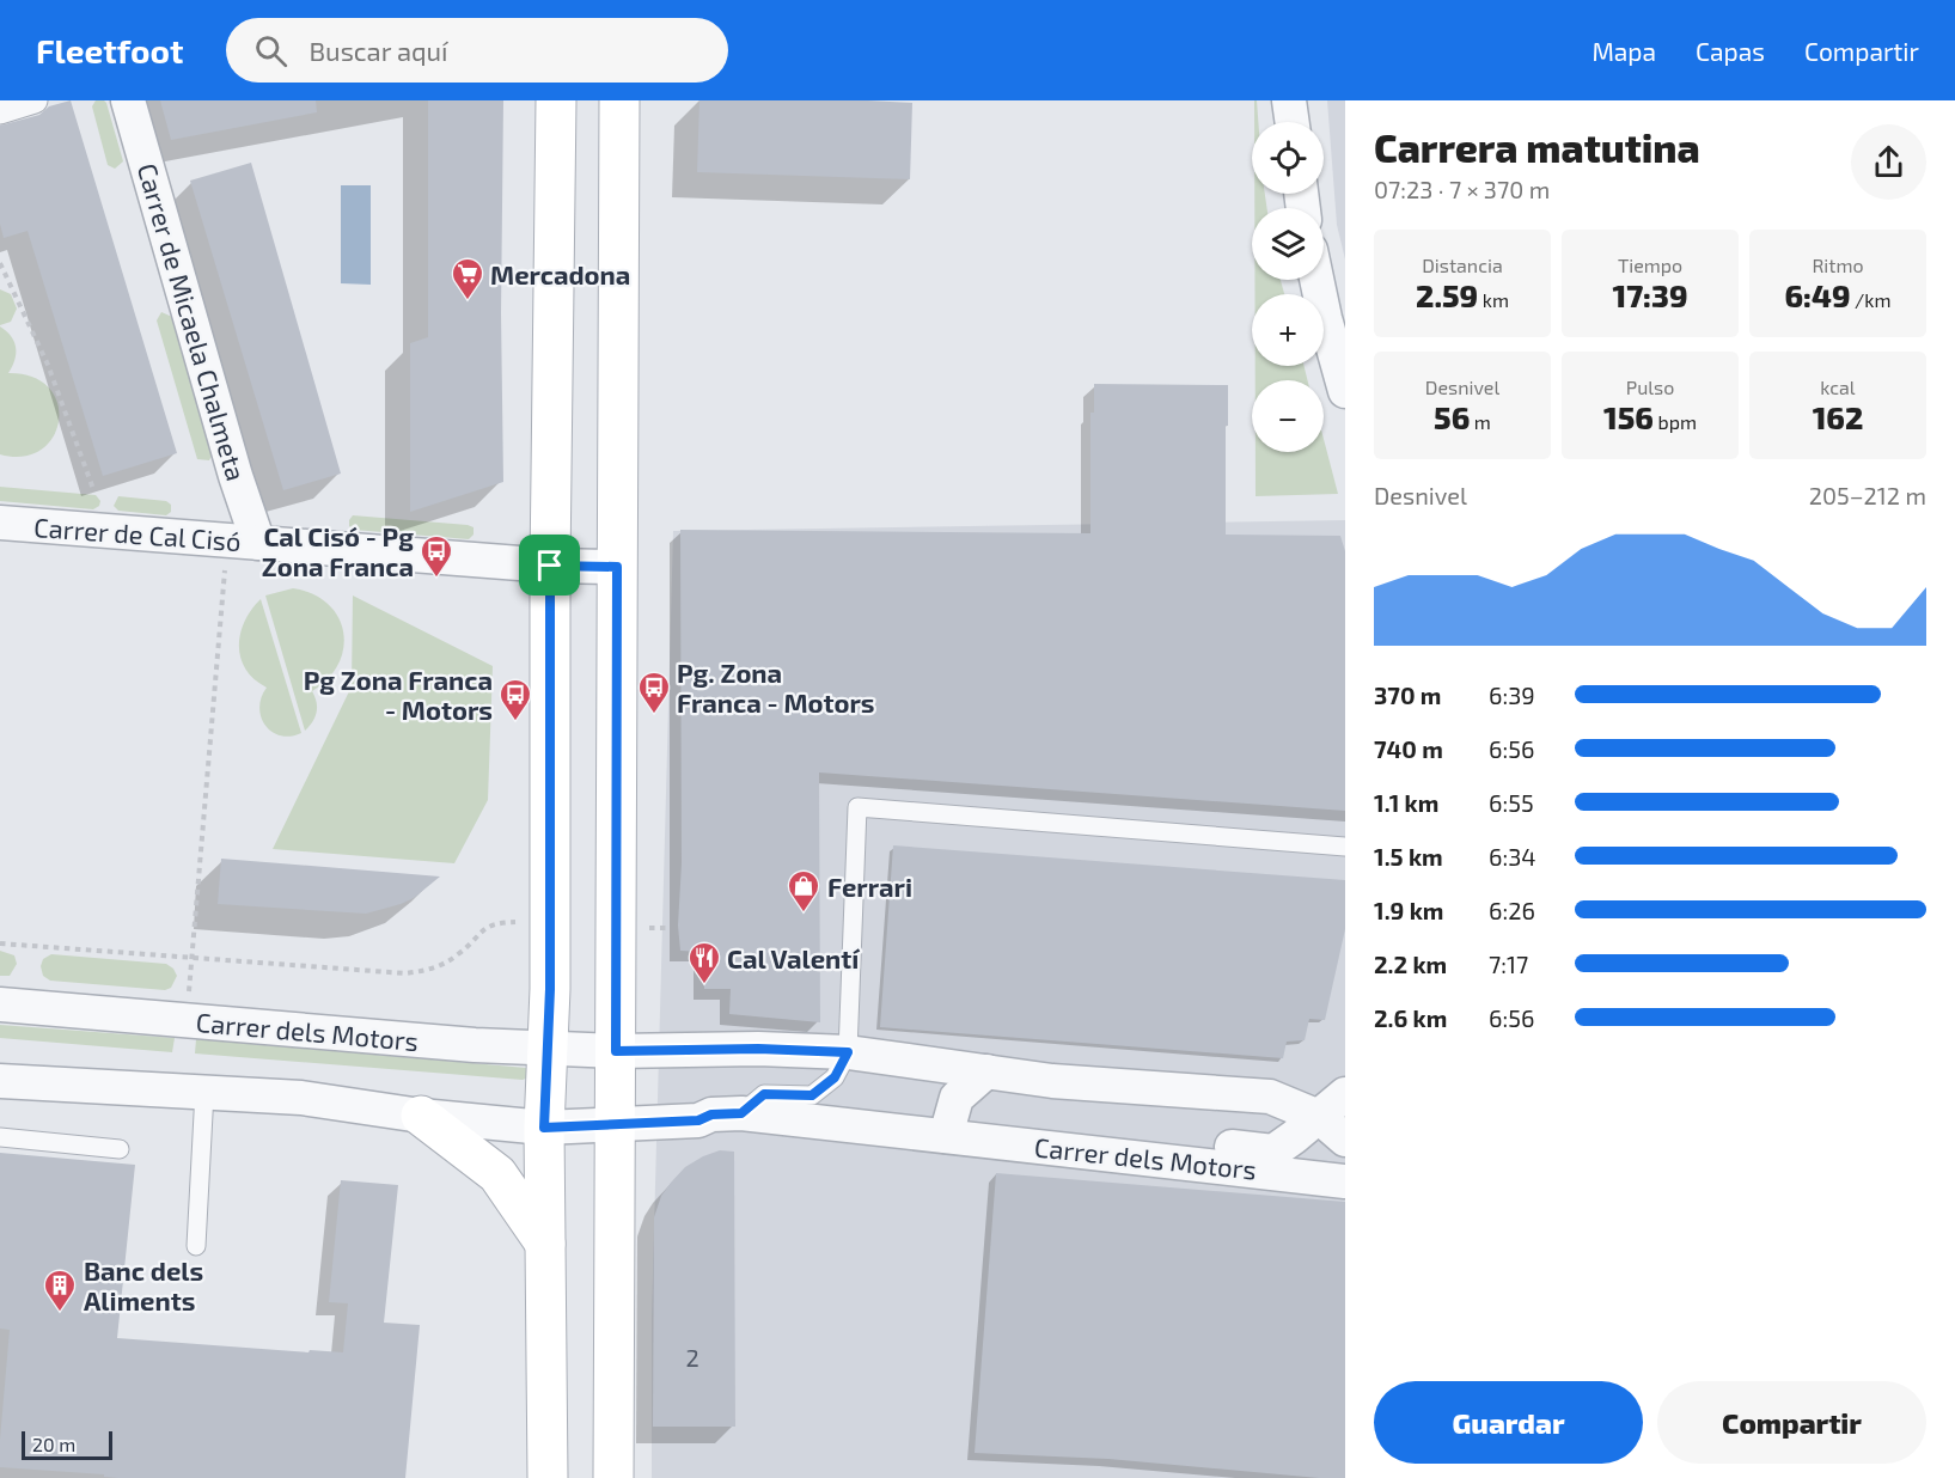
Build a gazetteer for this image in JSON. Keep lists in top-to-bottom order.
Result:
{
  "streets": {
    "street": ["Carrer de Micaela Chalmeta", "Carrer de Cal Cisó", "Carrer dels Motors"]
  },
  "crossings": [
    ["Carrer de Micaela Chalmeta", "Carrer de Cal Cisó"]
  ],
  "places": {
    "supermarket": ["Mercadona"],
    "bus stop": ["Cal Cisó - Pg Zona Franca", "Pg. Zona Franca - Motors", "Pg Zona Franca - Motors"],
    "shop": ["Ferrari"],
    "restaurant": ["Cal Valentí"],
    "building": ["Banc dels Aliments"]
  },
  "house_numbers": ["2"],
  "scale_bar": "20 m",
  "page": {
    "header": "Fleetfoot",
    "search": "Buscar aquí",
    "nav": ["Mapa", "Capas", "Compartir"],
    "heading": ["Carrera matutina", "07:23 · 7 × 370 m"],
    "map_buttons": ["+", "−"],
    "stats": [
      ["Distancia", "2.59 km"],
      ["Tiempo", "17:39"],
      ["Ritmo", "6:49 /km"],
      ["Desnivel", "56 m"],
      ["Pulso", "156 bpm"],
      ["kcal", "162"]
    ],
    "chart": ["Desnivel", "205–212 m"],
    "list": [
      {
        "name": "370 m",
        "note": "6:39"
      },
      {
        "name": "740 m",
        "note": "6:56"
      },
      {
        "name": "1.1 km",
        "note": "6:55"
      },
      {
        "name": "1.5 km",
        "note": "6:34"
      },
      {
        "name": "1.9 km",
        "note": "6:26"
      },
      {
        "name": "2.2 km",
        "note": "7:17"
      },
      {
        "name": "2.6 km",
        "note": "6:56"
      }
    ],
    "buttons": ["Guardar", "Compartir"],
    "scale": "20 m"
  }
}
